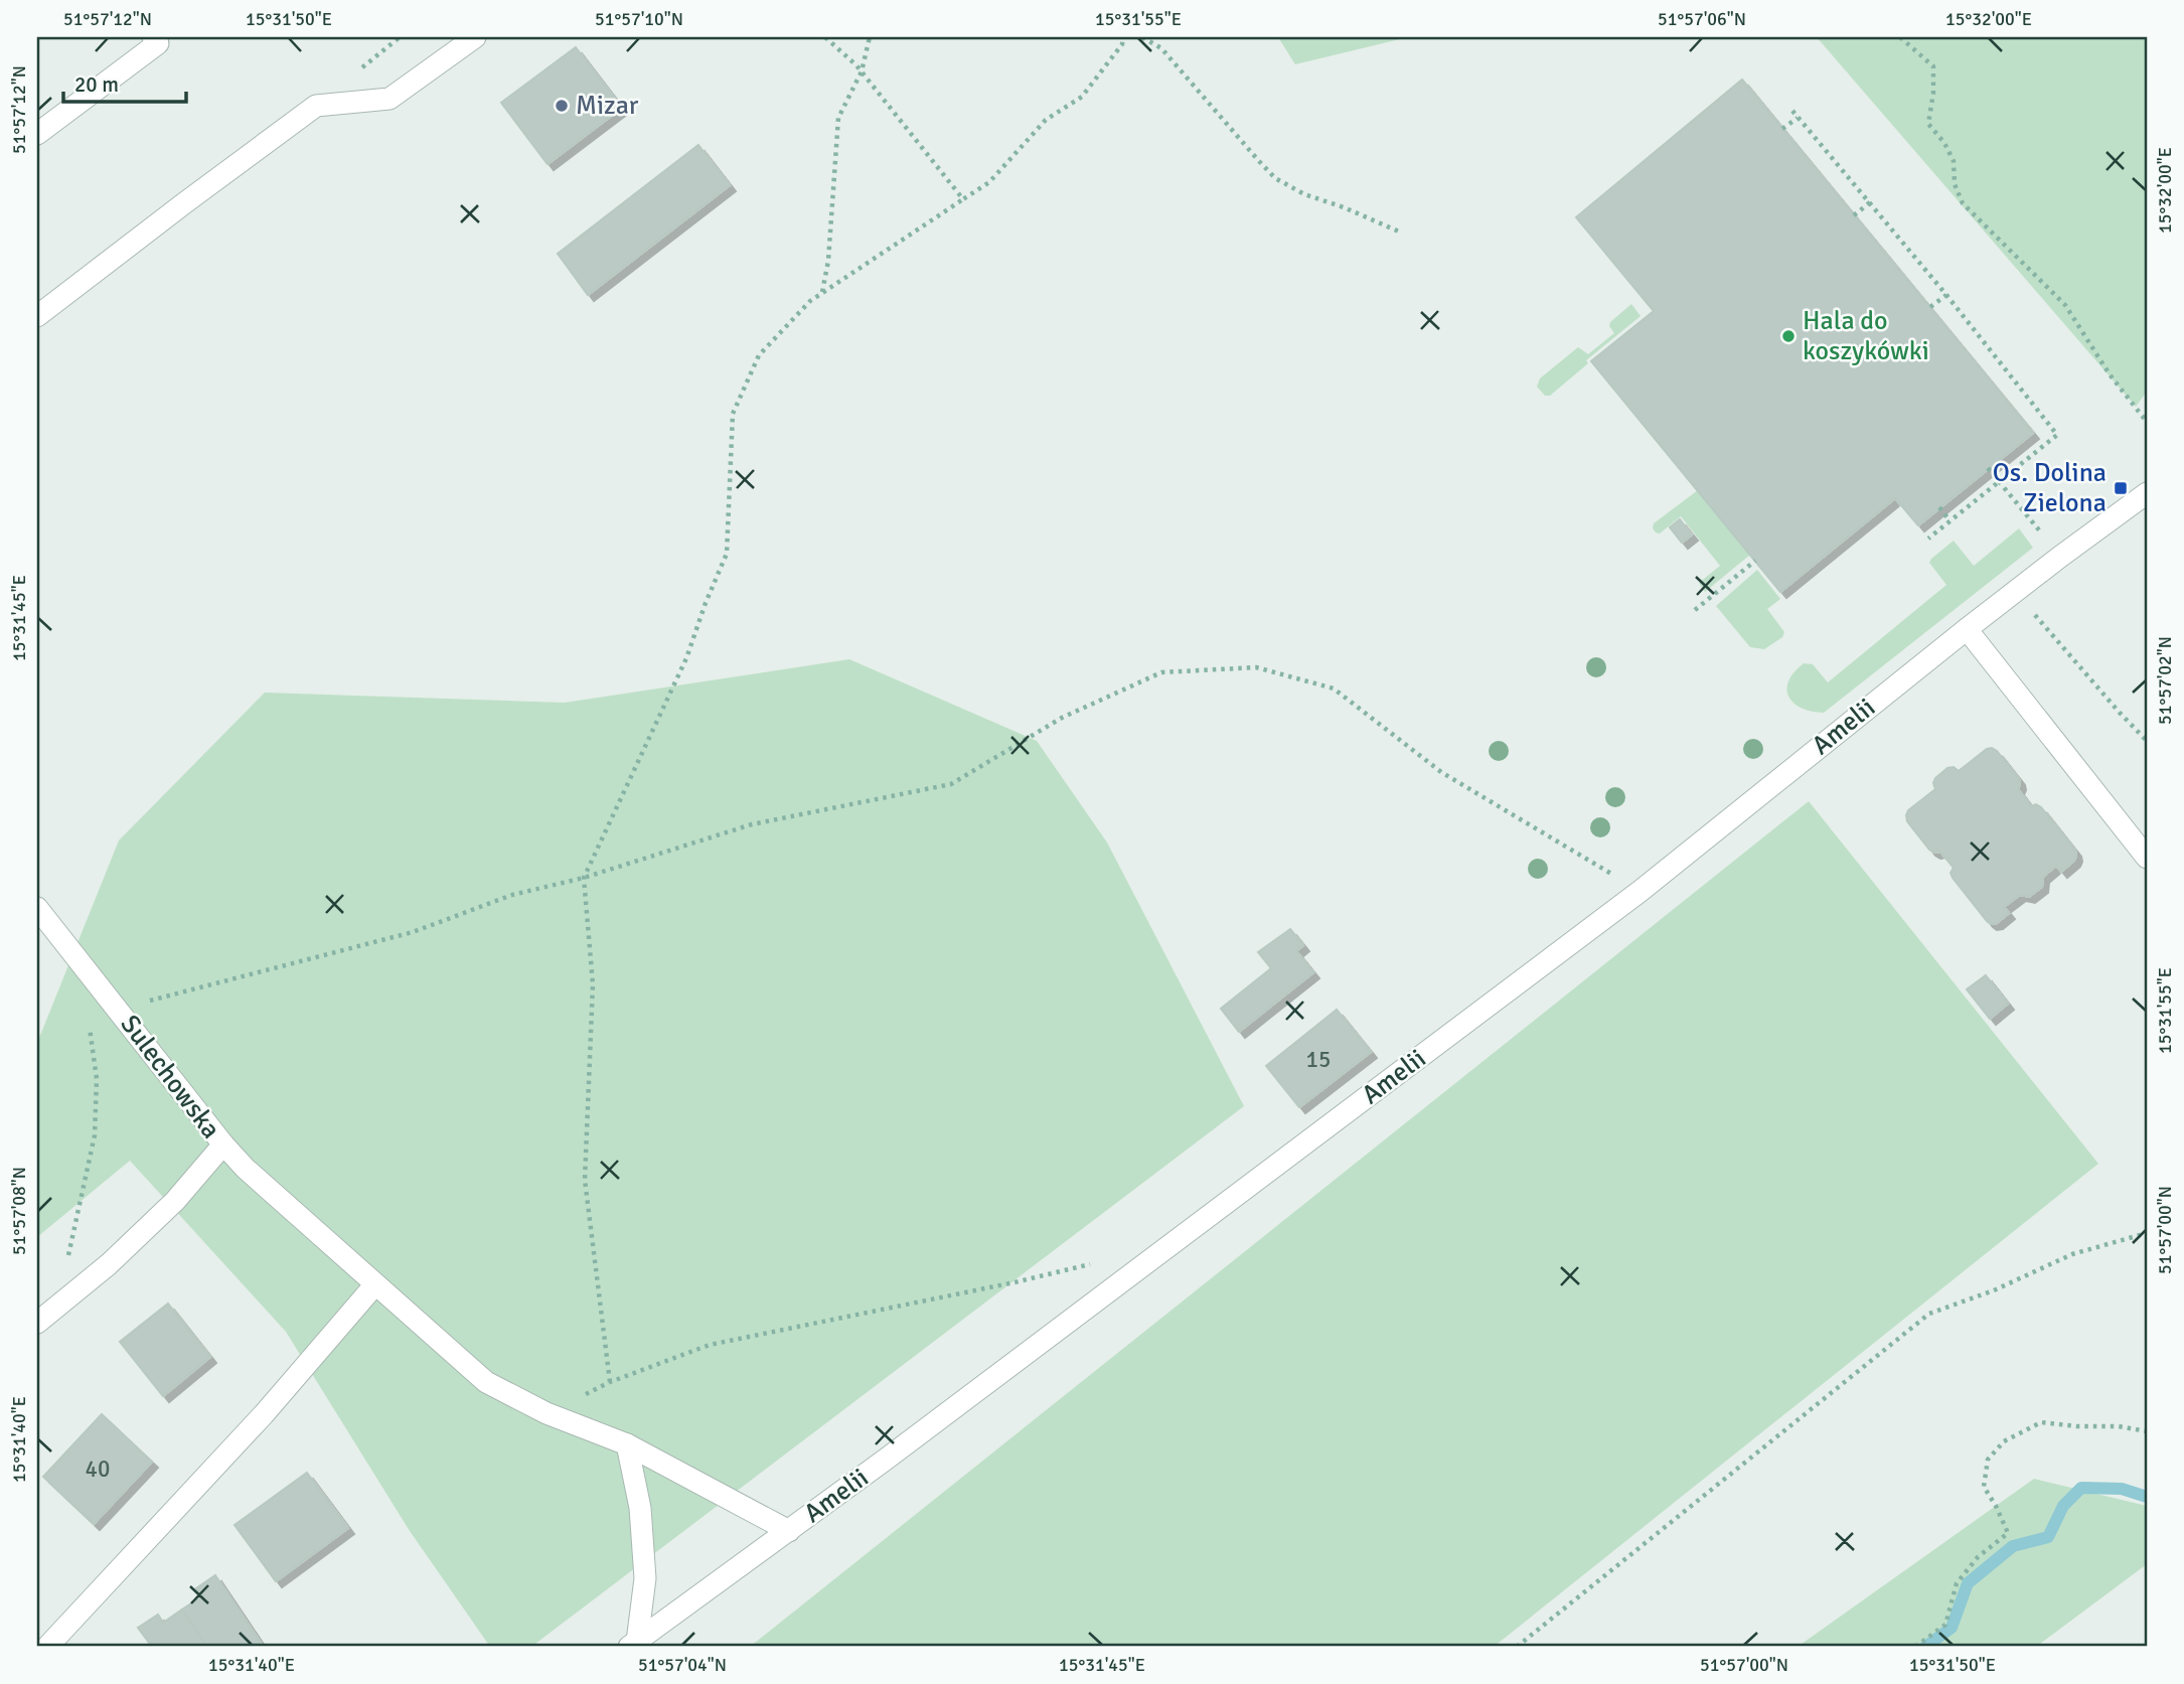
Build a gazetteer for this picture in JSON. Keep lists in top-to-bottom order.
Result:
{
  "streets": {
    "street": ["Amelii", "Sulechowska"]
  },
  "places": {
    "other": ["Mizar", "Hala do koszykówki"],
    "transit": ["Os. Dolina Zielona"]
  },
  "house_numbers": ["15", "40"],
  "scale_bar": "20 m",
  "coordinates": [
    "51°57'12\"N",
    "15°31'50\"E",
    "51°57'10\"N",
    "15°31'55\"E",
    "51°57'06\"N",
    "15°32'00\"E",
    "15°31'45\"E",
    "51°57'02\"N",
    "51°57'08\"N",
    "51°57'00\"N",
    "15°31'40\"E",
    "51°57'04\"N"
  ]
}
